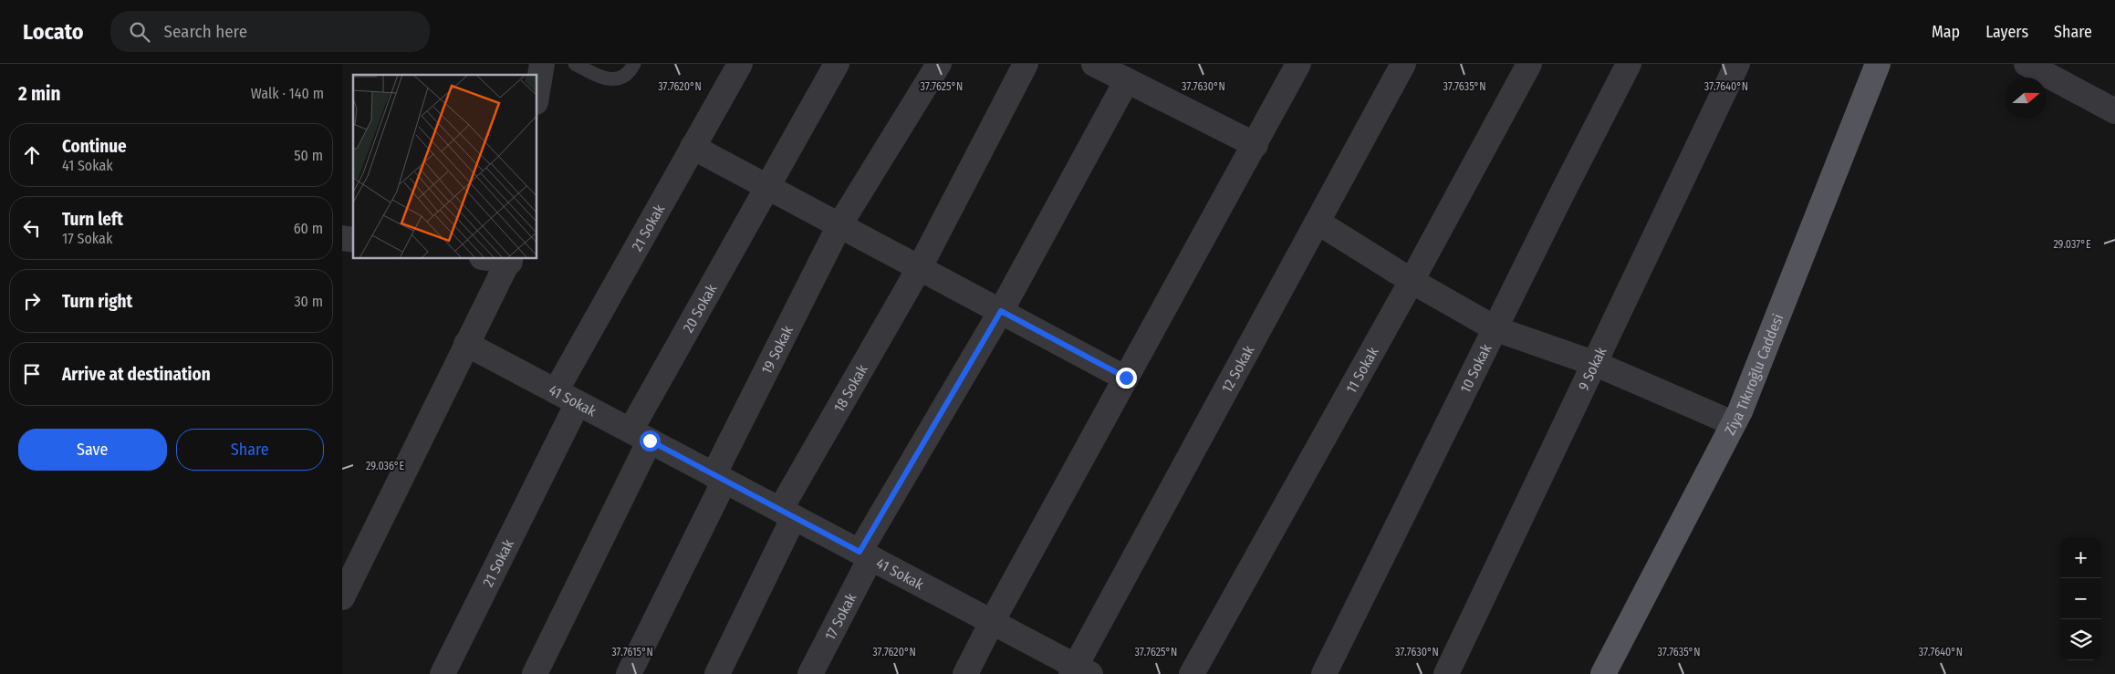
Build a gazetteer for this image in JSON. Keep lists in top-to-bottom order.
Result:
{
  "streets": {
    "main road": ["Ziya Tıkıroğlu Caddesi"],
    "street": [
      "21 Sokak",
      "20 Sokak",
      "19 Sokak",
      "12 Sokak",
      "11 Sokak",
      "10 Sokak",
      "9 Sokak",
      "18 Sokak",
      "41 Sokak",
      "17 Sokak"
    ]
  },
  "crossings": [
    ["21 Sokak", "41 Sokak"],
    ["20 Sokak", "41 Sokak"],
    ["19 Sokak", "41 Sokak"],
    ["12 Sokak", "41 Sokak"],
    ["18 Sokak", "41 Sokak"],
    ["41 Sokak", "17 Sokak"]
  ],
  "north": "right",
  "page": {
    "header": "Locato",
    "search": "Search here",
    "nav": ["Map", "Layers", "Share"],
    "heading": ["2 min", "Walk · 140 m"],
    "list": [
      ["Continue", "41 Sokak", "50 m"],
      ["Turn left", "17 Sokak", "60 m"],
      ["Turn right", "30 m"],
      "Arrive at destination"
    ],
    "buttons": ["Save", "Share"],
    "map_buttons": ["+", "−"]
  },
  "coordinates": [
    "37.7620°N",
    "37.7625°N",
    "37.7630°N",
    "37.7635°N",
    "37.7640°N",
    "29.037°E",
    "29.036°E",
    "37.7615°N"
  ]
}
